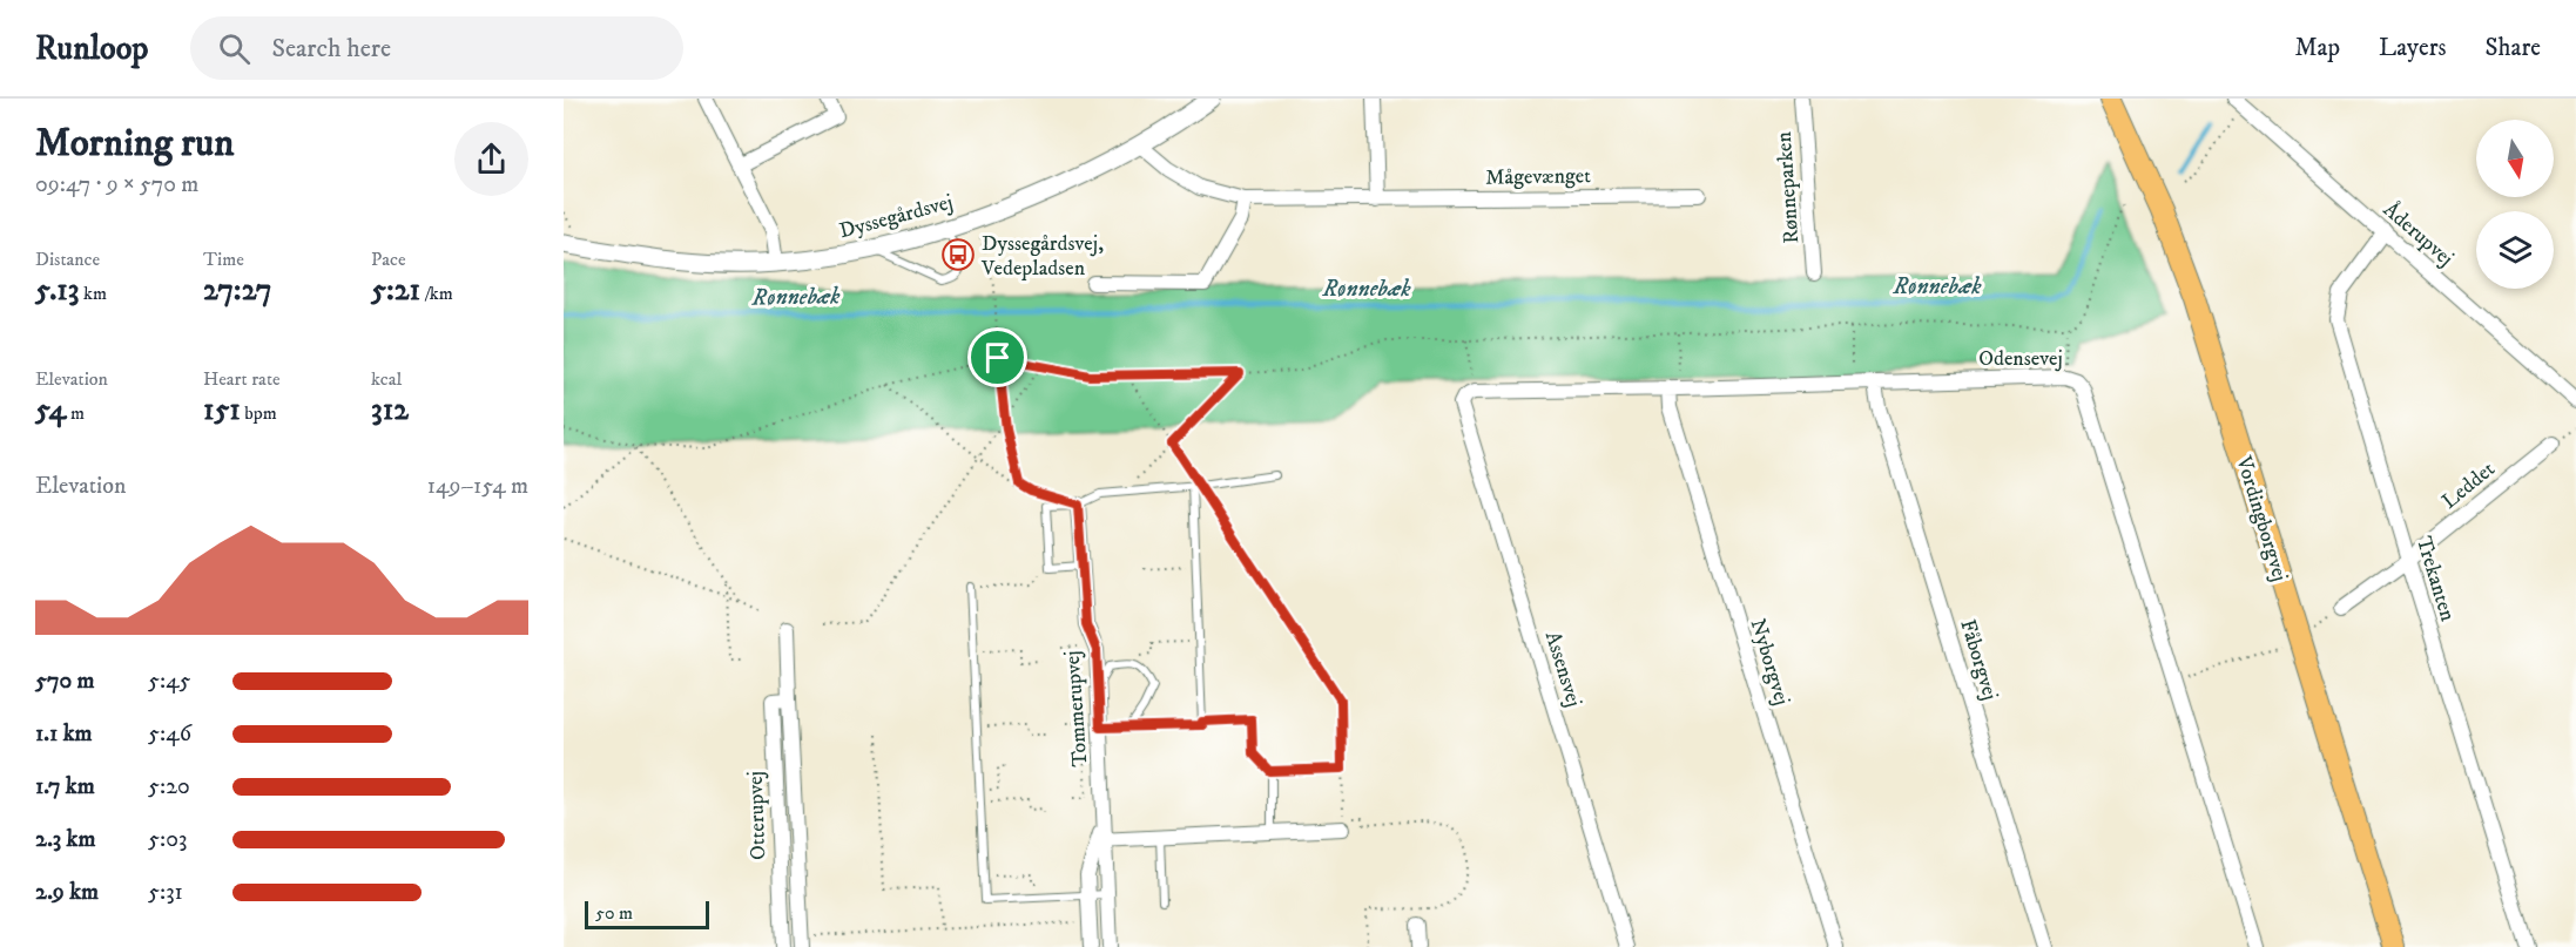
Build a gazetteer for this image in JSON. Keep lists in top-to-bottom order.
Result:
{
  "streets": {
    "main road": ["Vordingborgvej"],
    "street": [
      "Mågevænget",
      "Rønneparken",
      "Dyssegårdsvej",
      "Åderupvej",
      "Odensevej",
      "Leddet",
      "Trekanten",
      "Fåborgvej",
      "Nyborgvej",
      "Assensvej",
      "Tommerupvej",
      "Otterupvej"
    ]
  },
  "crossings": [
    ["Mågevænget", "Dyssegårdsvej"],
    ["Åderupvej", "Trekanten"],
    ["Odensevej", "Fåborgvej"],
    ["Odensevej", "Nyborgvej"],
    ["Odensevej", "Assensvej"],
    ["Leddet", "Trekanten"]
  ],
  "water": ["Rønnebæk"],
  "places": {
    "bus stop": ["Dyssegårdsvej, Vedepladsen"]
  },
  "scale_bar": "50 m",
  "north": "bottom",
  "page": {
    "header": "Runloop",
    "search": "Search here",
    "nav": ["Map", "Layers", "Share"],
    "heading": ["Morning run", "09:47 · 9 × 570 m"],
    "stats": [
      ["Distance", "5.13 km"],
      ["Time", "27:27"],
      ["Pace", "5:21 /km"],
      ["Elevation", "54 m"],
      ["Heart rate", "151 bpm"],
      ["kcal", "312"]
    ],
    "chart": ["Elevation", "149–154 m"],
    "list": [
      {
        "name": "570 m",
        "note": "5:45"
      },
      {
        "name": "1.1 km",
        "note": "5:46"
      },
      {
        "name": "1.7 km",
        "note": "5:20"
      },
      {
        "name": "2.3 km",
        "note": "5:03"
      },
      {
        "name": "2.9 km",
        "note": "5:31"
      }
    ],
    "scale": "50 m"
  }
}
